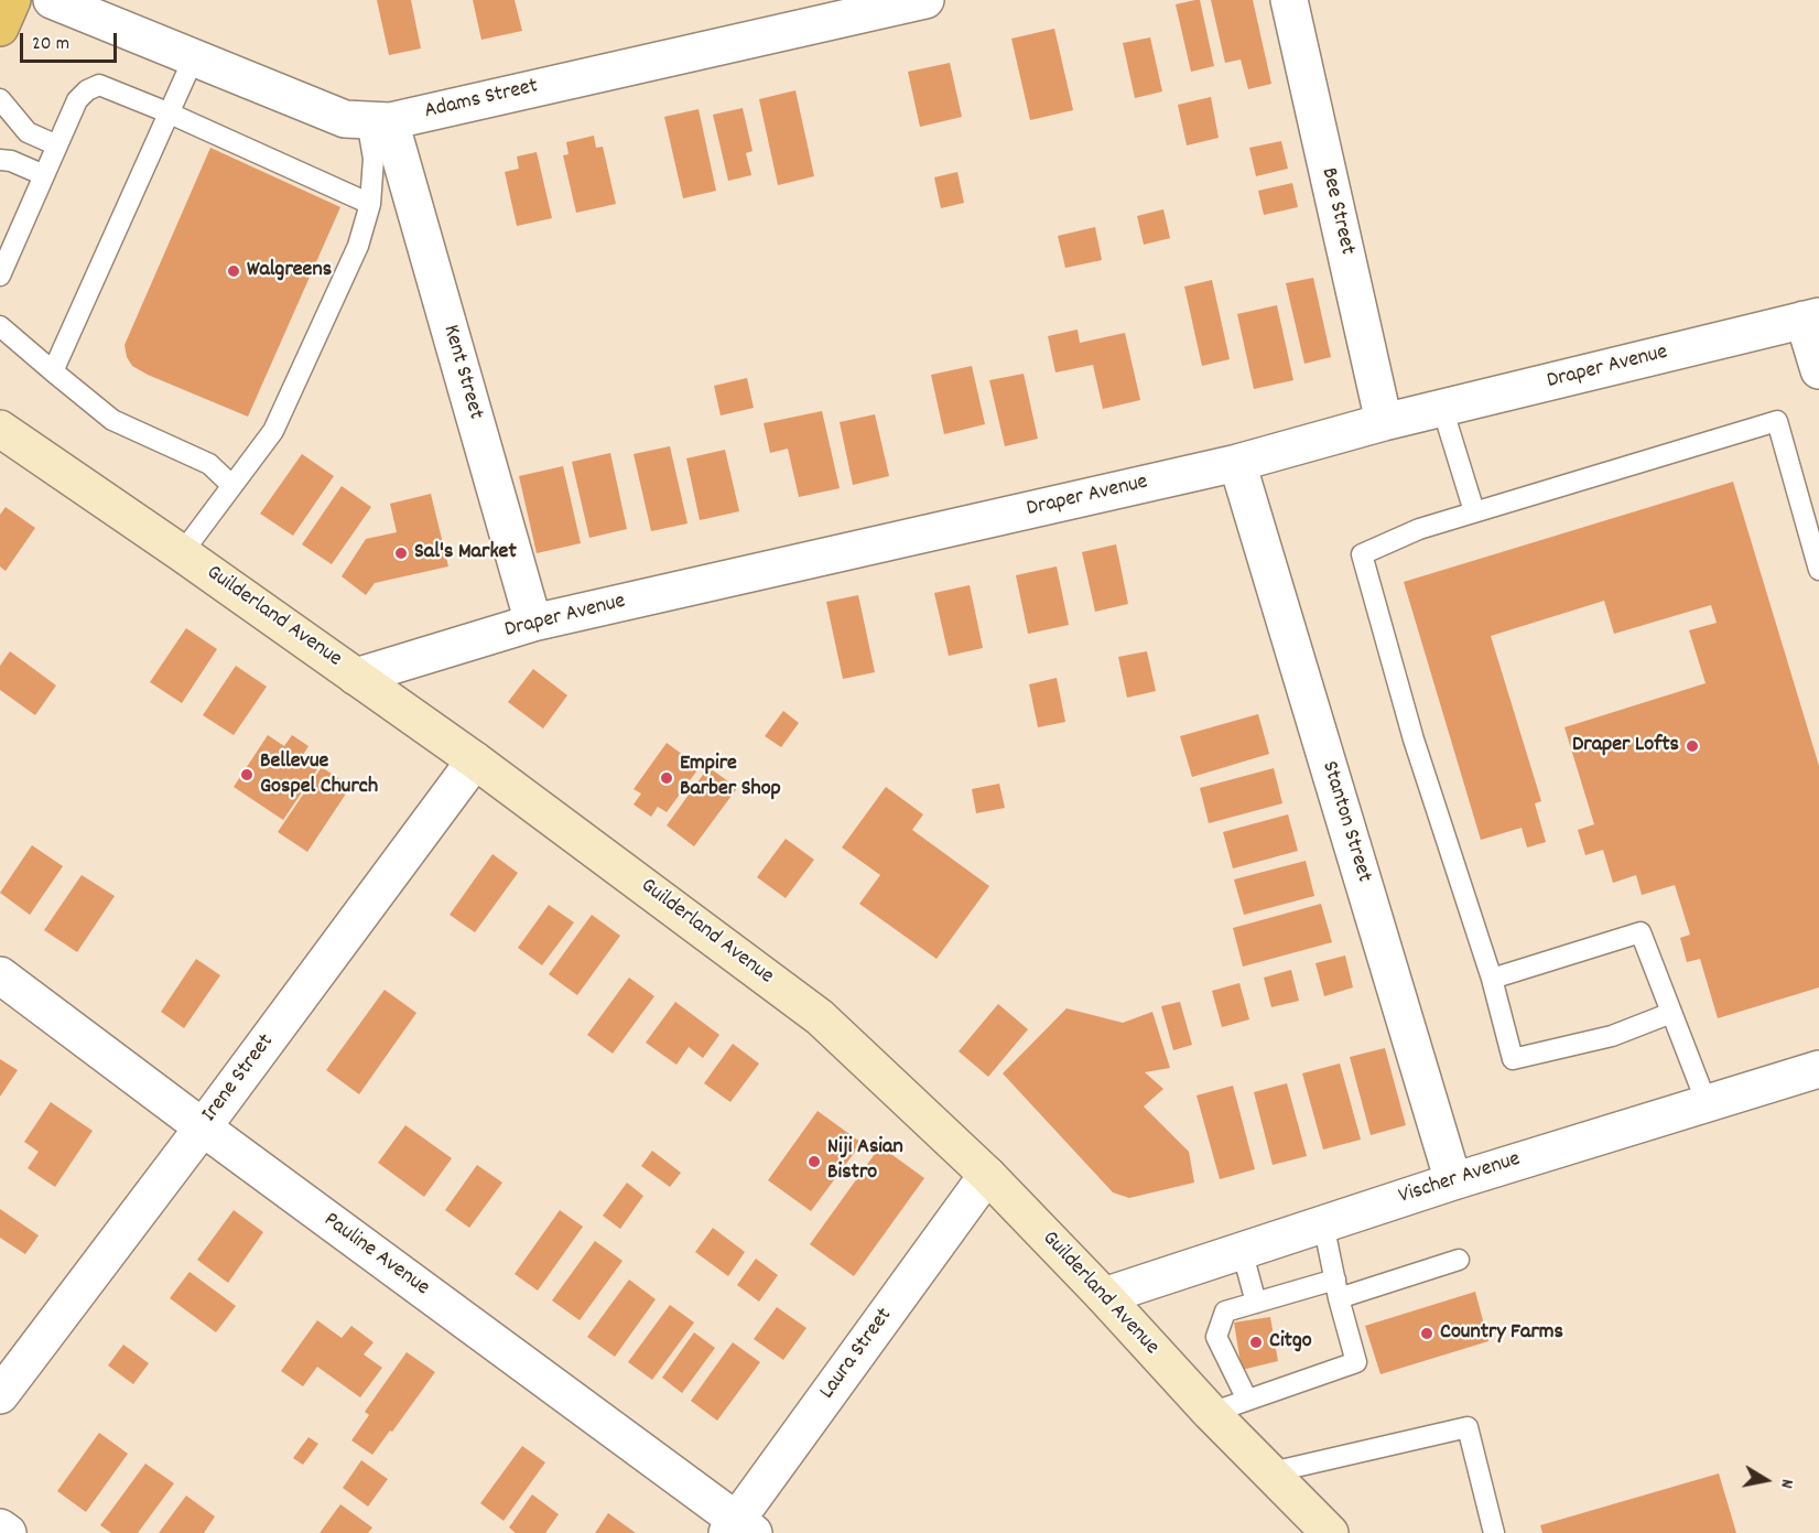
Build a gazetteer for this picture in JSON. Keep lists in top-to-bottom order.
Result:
{
  "streets": {
    "street": [
      "Adams Street",
      "Bee Street",
      "Draper Avenue",
      "Kent Street",
      "Guilderland Avenue",
      "Stanton Street",
      "Irene Street",
      "Vischer Avenue",
      "Pauline Avenue",
      "Laura Street"
    ]
  },
  "crossings": [
    ["Adams Street", "Kent Street"],
    ["Bee Street", "Draper Avenue"],
    ["Draper Avenue", "Kent Street"],
    ["Draper Avenue", "Guilderland Avenue"],
    ["Draper Avenue", "Stanton Street"],
    ["Guilderland Avenue", "Irene Street"],
    ["Guilderland Avenue", "Vischer Avenue"],
    ["Guilderland Avenue", "Laura Street"],
    ["Stanton Street", "Vischer Avenue"],
    ["Irene Street", "Pauline Avenue"],
    ["Pauline Avenue", "Laura Street"]
  ],
  "places": [
    "Walgreens",
    "Sal's Market",
    "Draper Lofts",
    "Bellevue Gospel Church",
    "Empire Barber Shop",
    "Niji Asian Bistro",
    "Country Farms",
    "Citgo"
  ],
  "scale_bar": "20 m",
  "north": "right"
}
